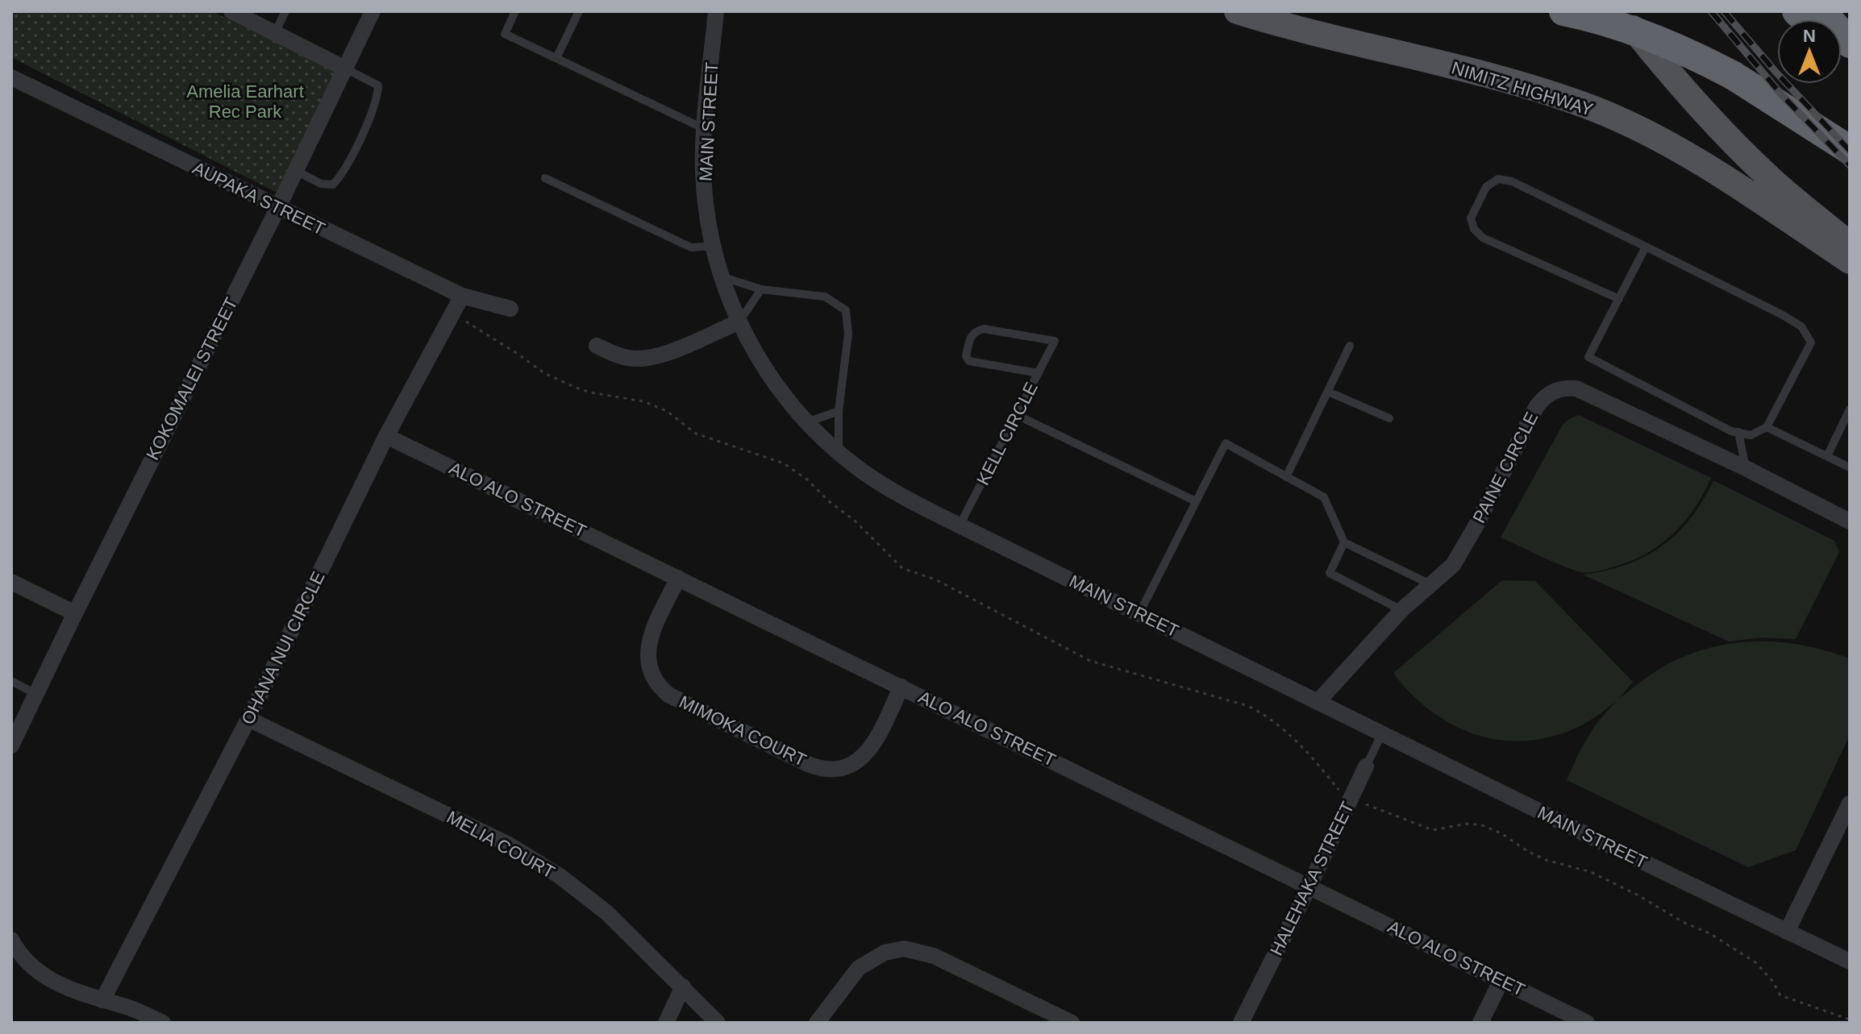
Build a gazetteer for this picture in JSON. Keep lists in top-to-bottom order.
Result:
{
  "streets": {
    "main road": ["NIMITZ HIGHWAY"],
    "street": [
      "MAIN STREET",
      "AUPAKA STREET",
      "KOKOMALEI STREET",
      "PAINE CIRCLE",
      "ALO ALO STREET",
      "OHANA NUI CIRCLE",
      "MIMOKA COURT",
      "MELIA COURT",
      "HALEHAKA STREET"
    ],
    "lane": ["KELL CIRCLE"]
  },
  "crossings": [
    ["MAIN STREET", "KELL CIRCLE"],
    ["MAIN STREET", "PAINE CIRCLE"],
    ["MAIN STREET", "HALEHAKA STREET"],
    ["AUPAKA STREET", "KOKOMALEI STREET"],
    ["AUPAKA STREET", "OHANA NUI CIRCLE"],
    ["ALO ALO STREET", "OHANA NUI CIRCLE"],
    ["ALO ALO STREET", "MIMOKA COURT"],
    ["ALO ALO STREET", "HALEHAKA STREET"],
    ["OHANA NUI CIRCLE", "MELIA COURT"]
  ],
  "parks": ["Amelia Earhart Rec Park"],
  "north": "top"
}
